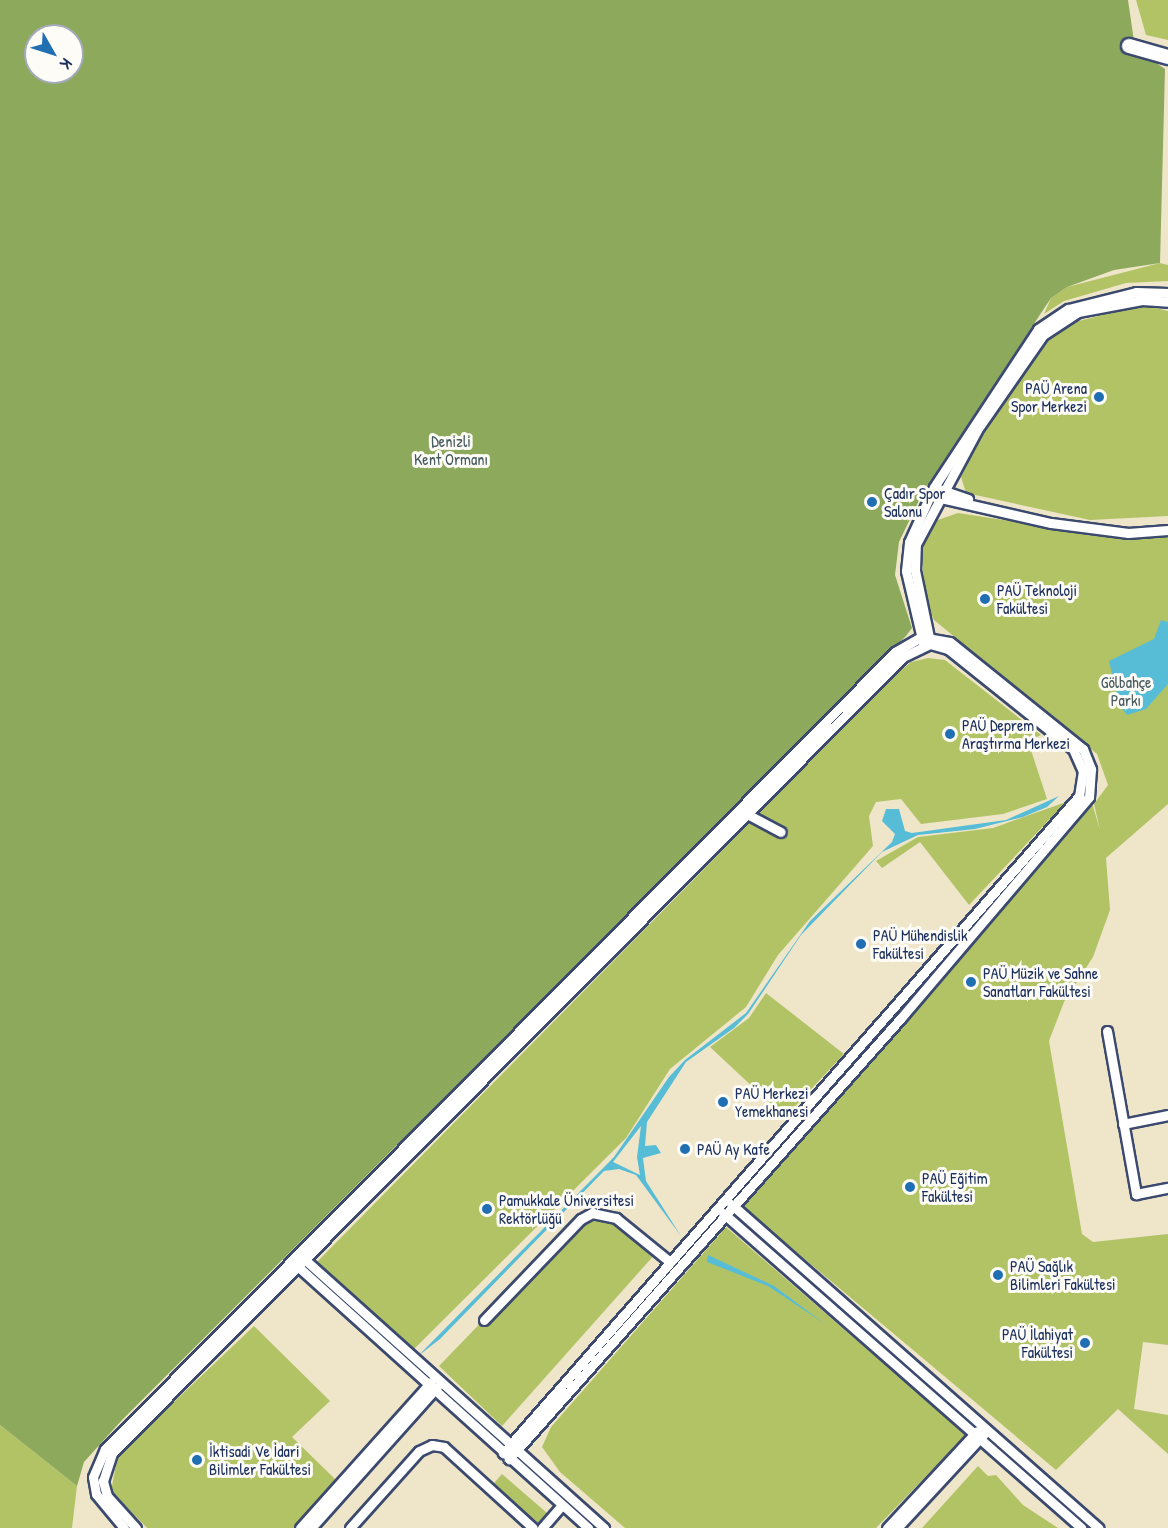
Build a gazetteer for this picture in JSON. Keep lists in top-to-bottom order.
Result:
{
  "parks": ["Denizli Kent Ormanı", "Gölbahçe Parkı"],
  "places": [
    "PAÜ Arena Spor Merkezi",
    "Çadır Spor Salonu",
    "PAÜ Teknoloji Fakültesi",
    "PAÜ Deprem Araştırma Merkezi",
    "PAÜ Mühendislik Fakültesi",
    "PAÜ Müzik ve Sahne Sanatları Fakültesi",
    "PAÜ Merkezi Yemekhanesi",
    "PAÜ Ay Kafe",
    "PAÜ Eğitim Fakültesi",
    "Pamukkale Üniversitesi Rektörlüğü",
    "PAÜ Sağlık Bilimleri Fakültesi",
    "PAÜ İlahiyat Fakültesi",
    "İktisadi Ve İdari Bilimler Fakültesi"
  ],
  "north": "bottom right"
}
